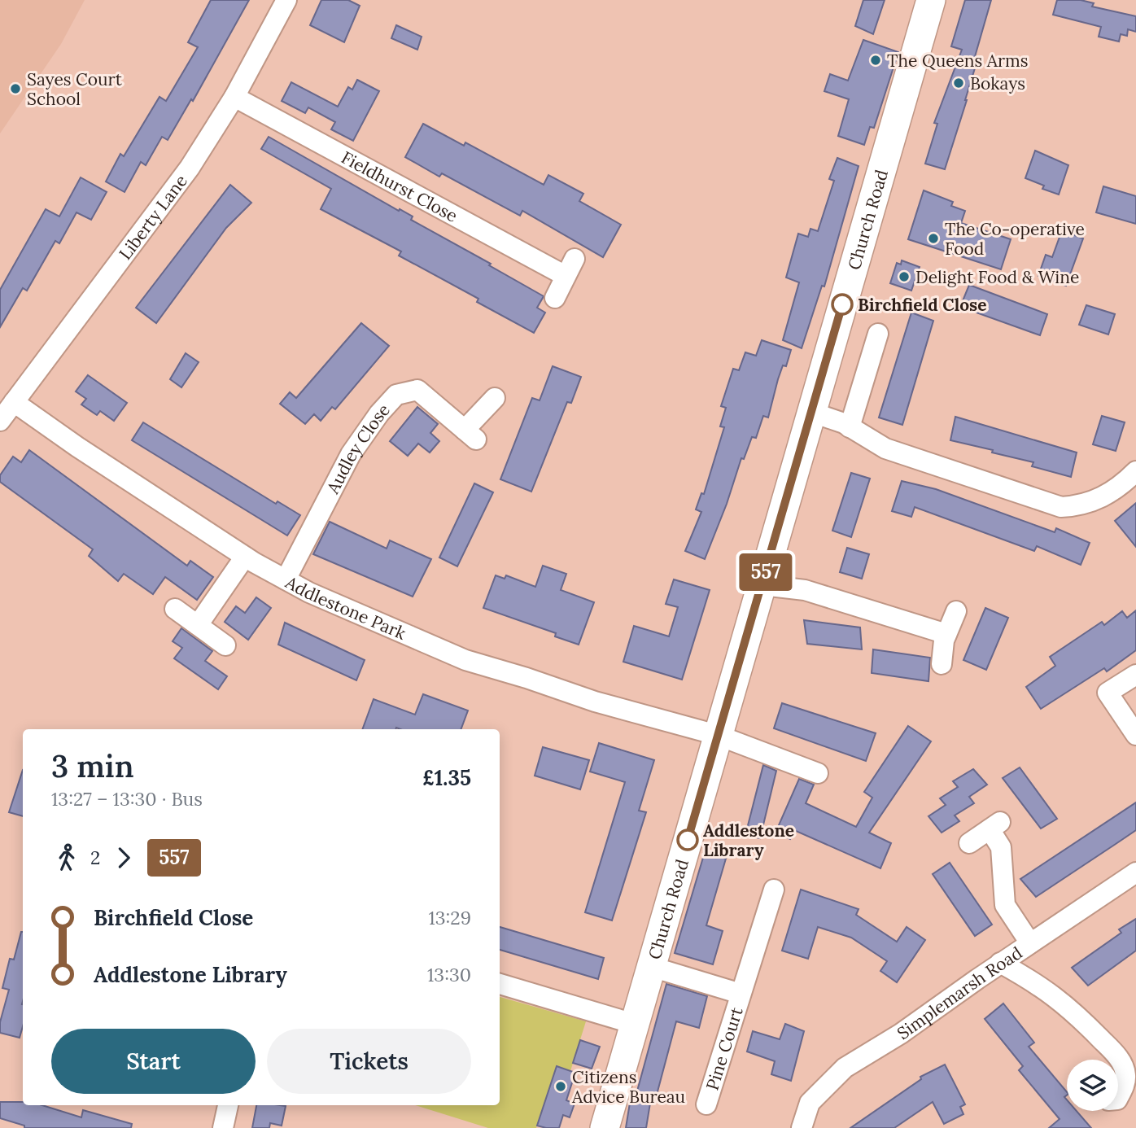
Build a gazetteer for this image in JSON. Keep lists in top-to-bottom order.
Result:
{
  "streets": {
    "main road": ["Church Road"],
    "street": [
      "Fieldhurst Close",
      "Liberty Lane",
      "Audley Close",
      "Addlestone Park",
      "Simplemarsh Road",
      "Pine Court"
    ]
  },
  "crossings": [
    ["Fieldhurst Close", "Liberty Lane"],
    ["Liberty Lane", "Addlestone Park"],
    ["Church Road", "Addlestone Park"],
    ["Church Road", "Pine Court"],
    ["Audley Close", "Addlestone Park"]
  ],
  "places": [
    "The Queens Arms",
    "Bokays",
    "Sayes Court School",
    "The Co-operative Food",
    "Delight Food & Wine",
    "Birchfield Close",
    "Addlestone Library",
    "Citizens Advice Bureau"
  ],
  "lines": ["bus line 557"],
  "page": {
    "on_map": "557",
    "heading": ["3 min", "13:27 – 13:30 · Bus", "£1.35"],
    "legs": ["2", "557"],
    "list": [
      {
        "name": "Birchfield Close",
        "value": "13:29"
      },
      {
        "name": "Addlestone Library",
        "value": "13:30"
      }
    ],
    "buttons": ["Start", "Tickets"]
  }
}
